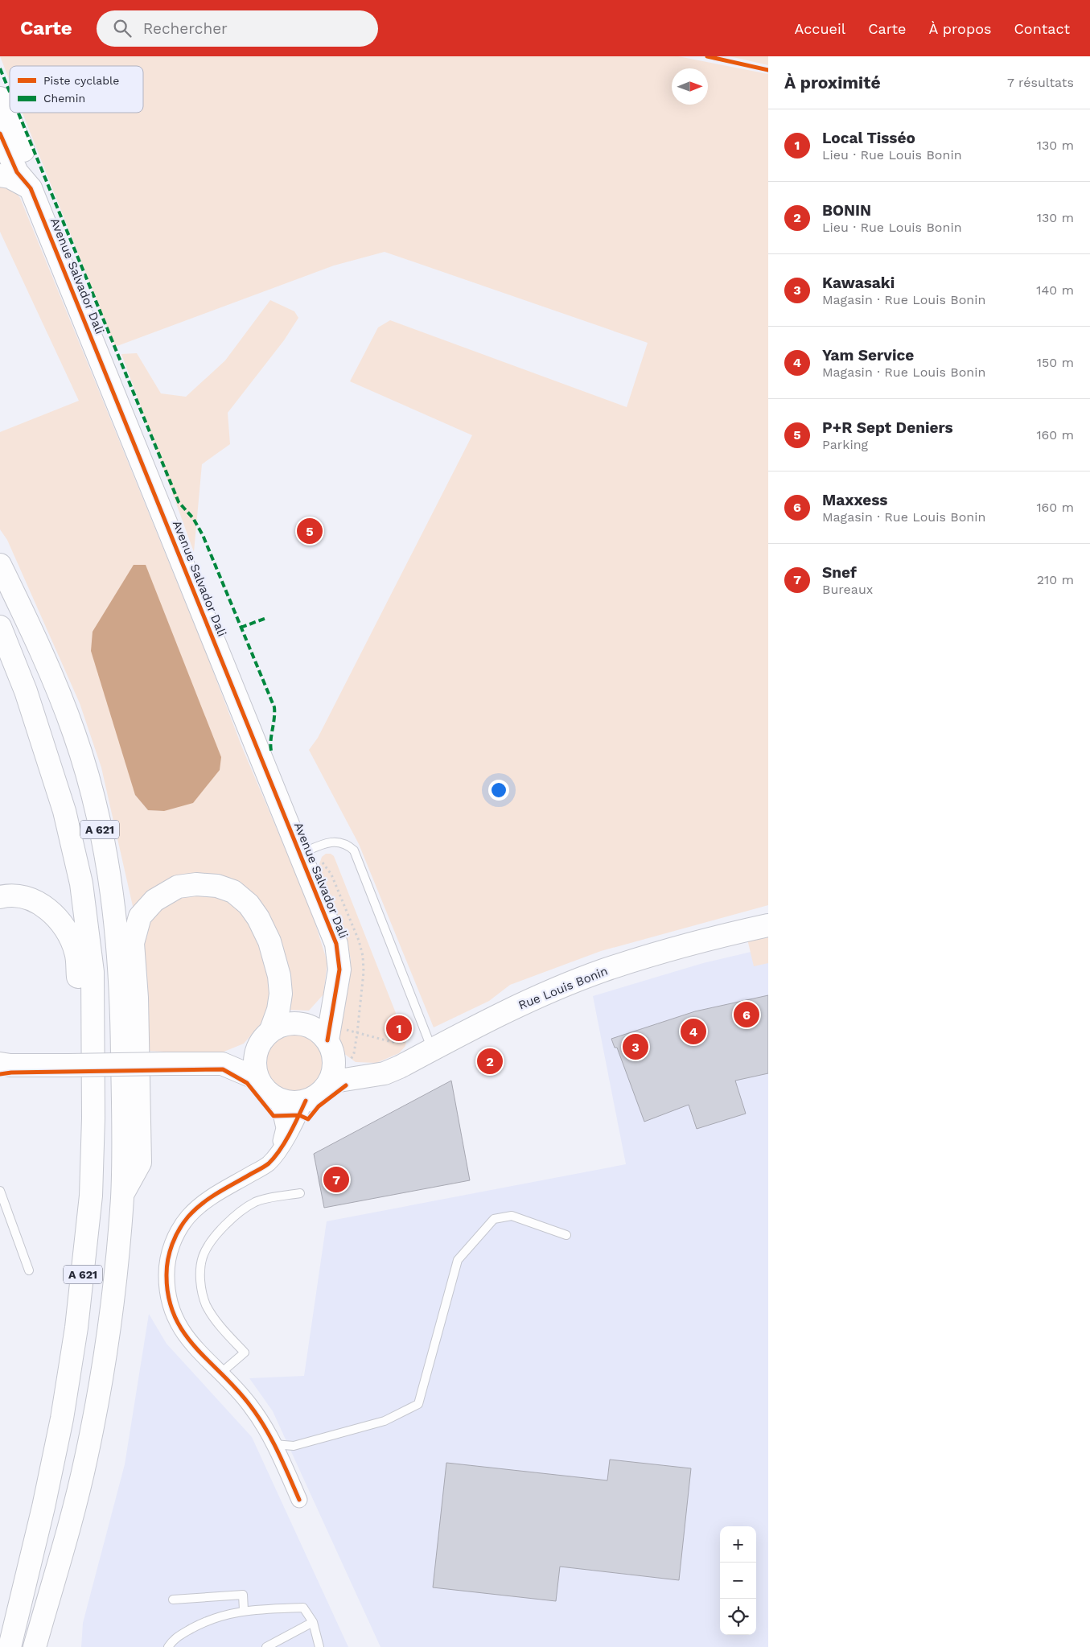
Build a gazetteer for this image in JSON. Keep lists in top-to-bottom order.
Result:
{
  "streets": {
    "main road": ["Avenue Salvador Dali", "A 621", "Rue Louis Bonin"]
  },
  "crossings": [
    ["Avenue Salvador Dali", "Rue Louis Bonin"]
  ],
  "legend": ["Piste cyclable", "Chemin"],
  "north": "right",
  "page": {
    "header": "Carte",
    "search": "Rechercher",
    "nav": [
      "Accueil",
      "Carte",
      "À propos",
      "Contact"
    ],
    "heading": ["À proximité", "7 résultats"],
    "list": [
      {
        "mark": "1",
        "name": "Local Tisséo",
        "note": "Lieu · Rue Louis Bonin",
        "value": "130 m"
      },
      {
        "mark": "2",
        "name": "BONIN",
        "note": "Lieu · Rue Louis Bonin",
        "value": "130 m"
      },
      {
        "mark": "3",
        "name": "Kawasaki",
        "note": "Magasin · Rue Louis Bonin",
        "value": "140 m"
      },
      {
        "mark": "4",
        "name": "Yam Service",
        "note": "Magasin · Rue Louis Bonin",
        "value": "150 m"
      },
      {
        "mark": "5",
        "name": "P+R Sept Deniers",
        "note": "Parking",
        "value": "160 m"
      },
      {
        "mark": "6",
        "name": "Maxxess",
        "note": "Magasin · Rue Louis Bonin",
        "value": "160 m"
      },
      {
        "mark": "7",
        "name": "Snef",
        "note": "Bureaux",
        "value": "210 m"
      }
    ],
    "pins": [
      "5",
      "6",
      "1",
      "4",
      "3",
      "2",
      "7"
    ],
    "map_buttons": ["+", "−"]
  }
}
